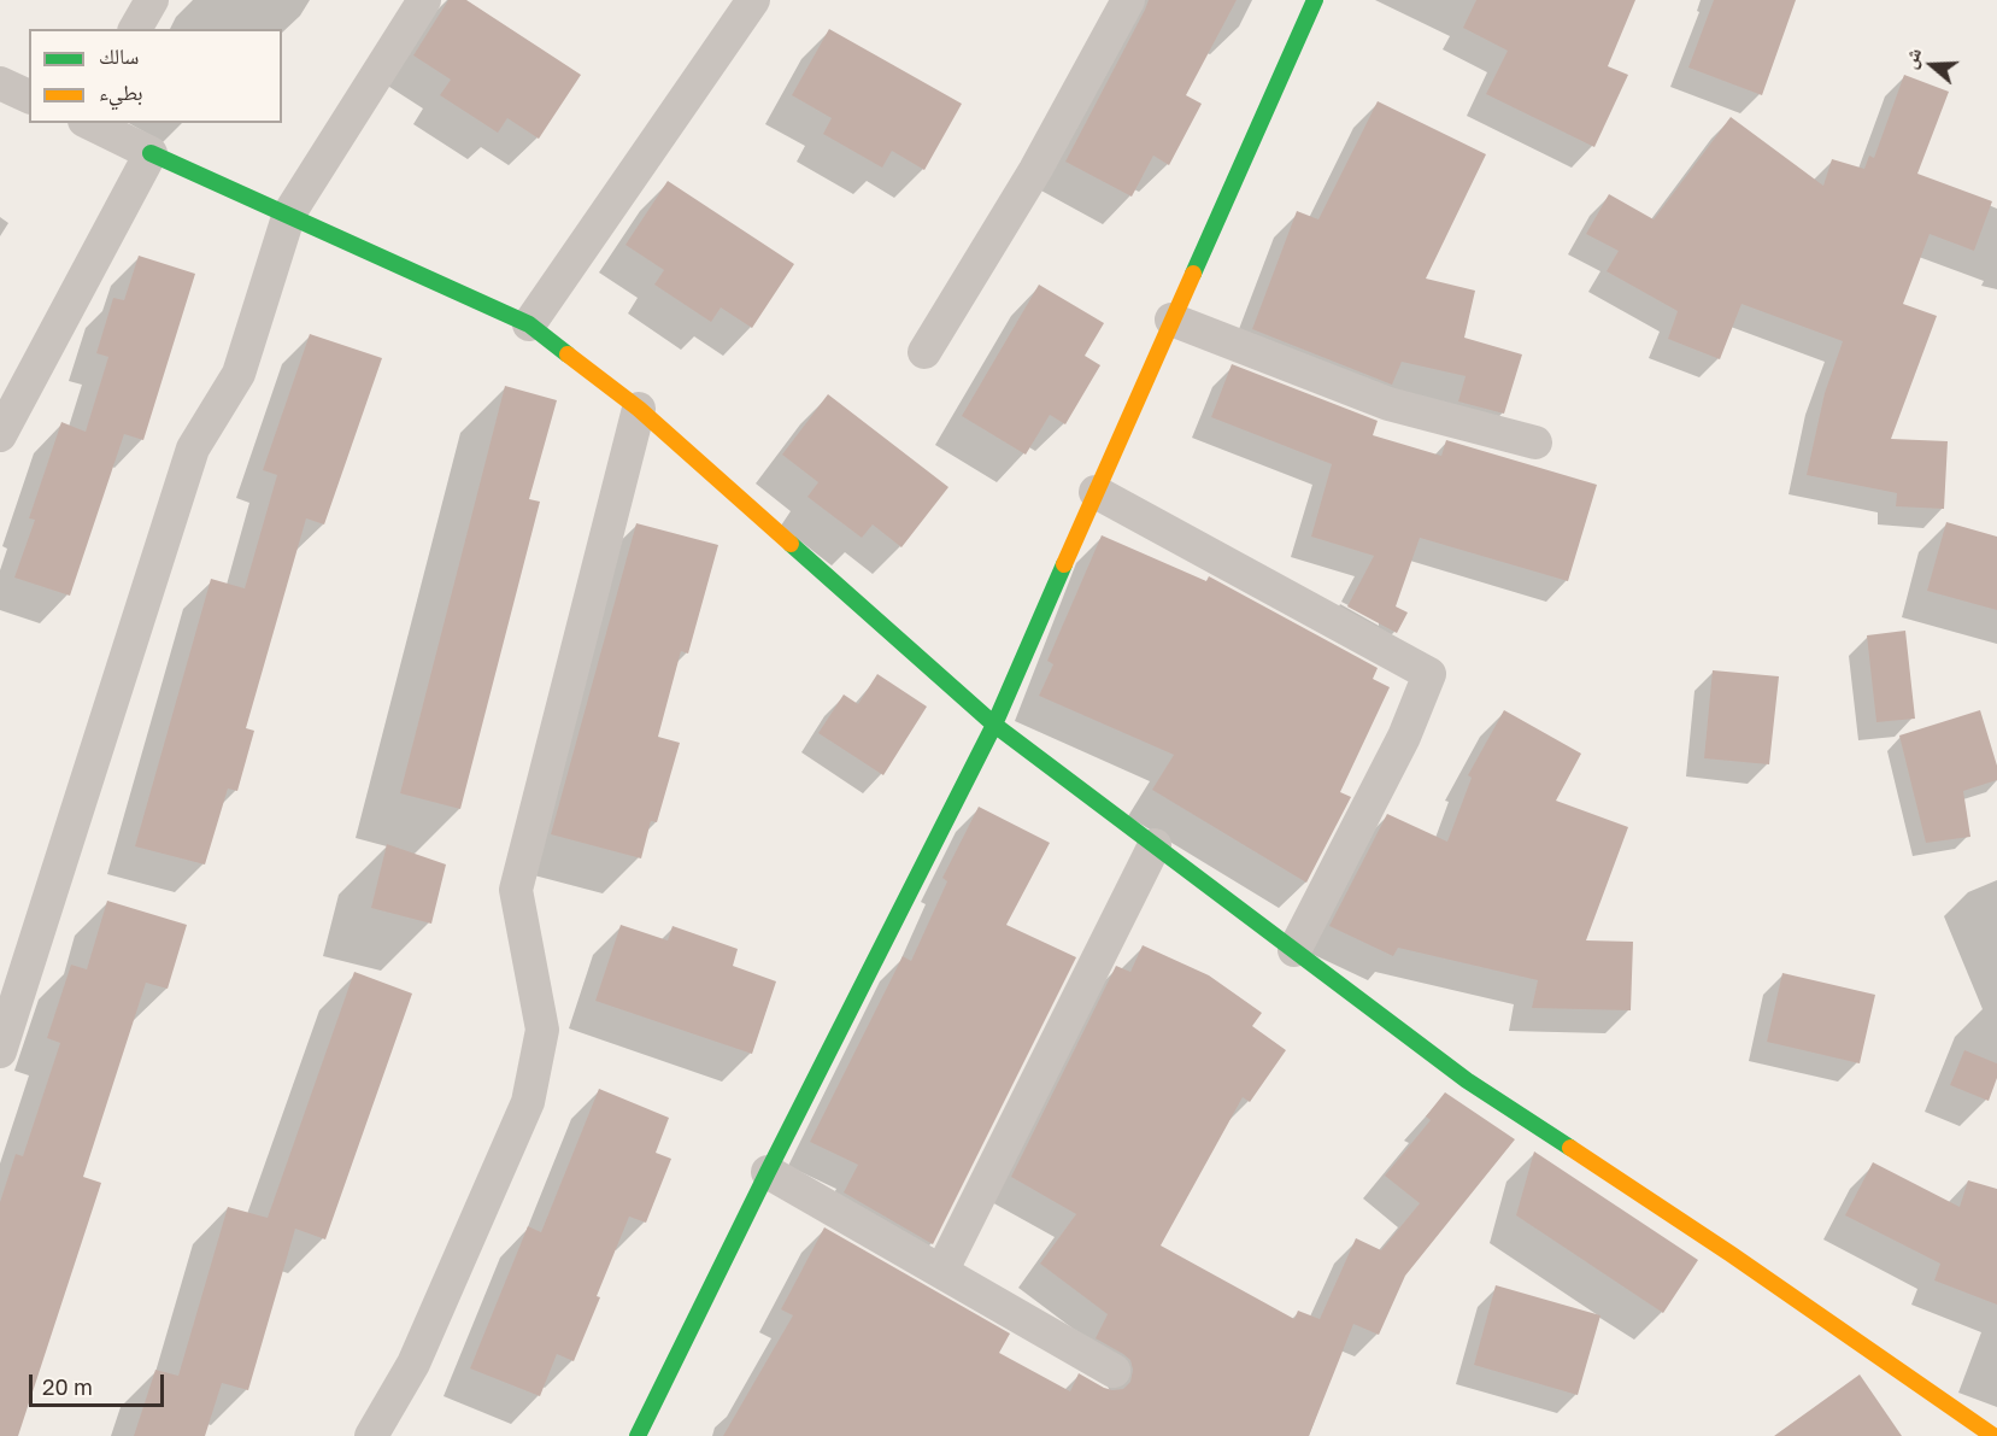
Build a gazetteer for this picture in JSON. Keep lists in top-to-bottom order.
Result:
{
  "legend": ["سالك", "بطيء"],
  "scale_bar": "20 m",
  "north": "left"
}
